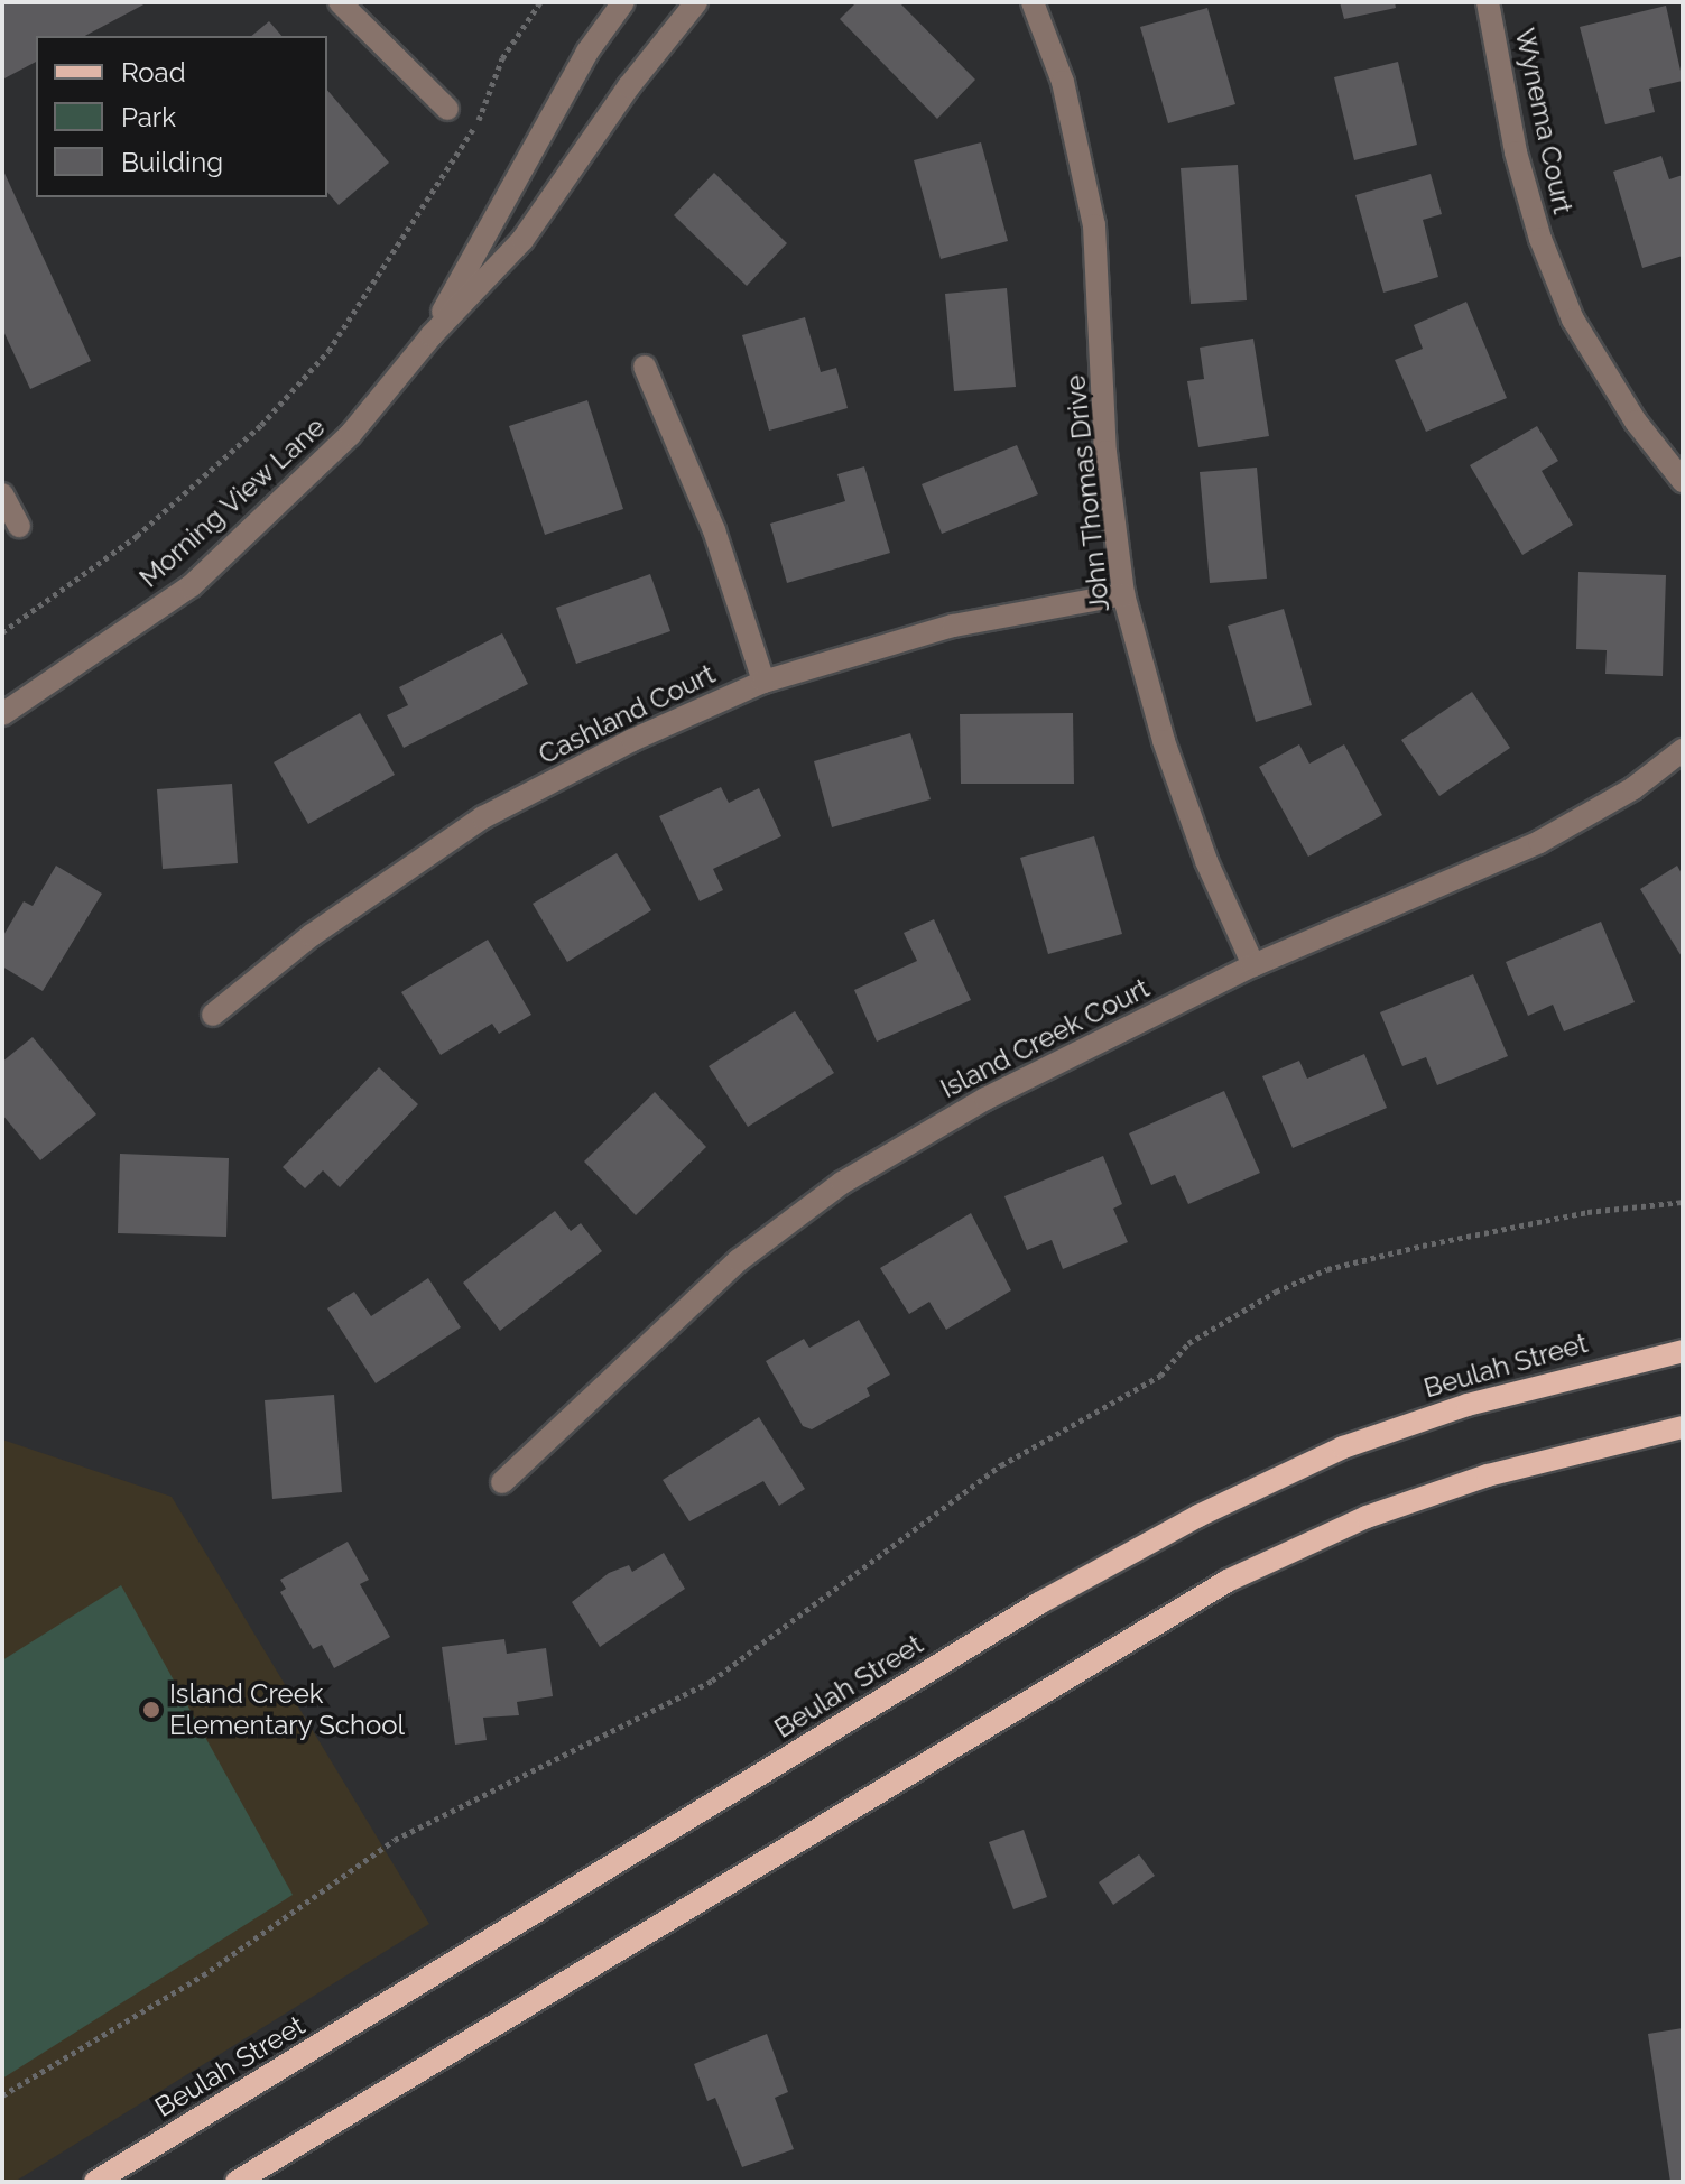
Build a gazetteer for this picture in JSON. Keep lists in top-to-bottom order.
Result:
{
  "streets": {
    "main road": ["Beulah Street"],
    "street": [
      "Wynema Court",
      "John Thomas Drive",
      "Morning View Lane",
      "Cashland Court",
      "Island Creek Court"
    ]
  },
  "crossings": [
    ["John Thomas Drive", "Cashland Court"],
    ["John Thomas Drive", "Island Creek Court"]
  ],
  "places": ["Island Creek Elementary School"],
  "legend": ["Road", "Park", "Building"]
}
